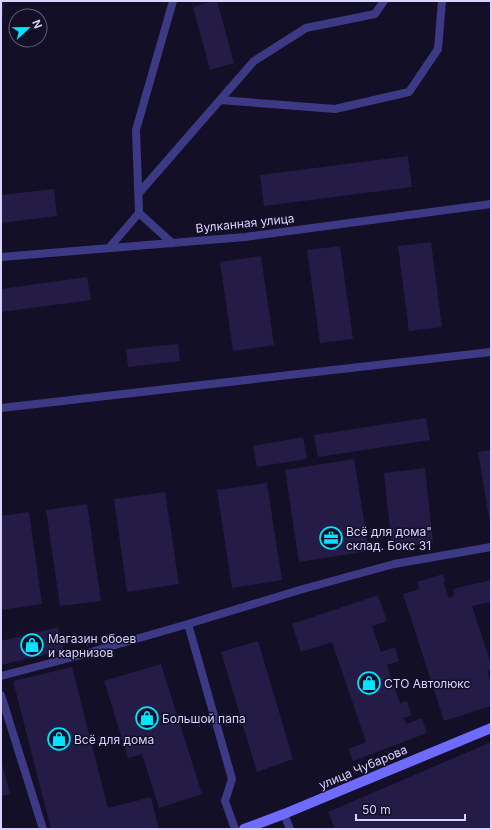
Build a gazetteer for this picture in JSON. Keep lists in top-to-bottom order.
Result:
{
  "streets": {
    "street": ["улица Чубарова"],
    "lane": ["Вулканная улица"]
  },
  "places": {
    "office": ["Всё для дома\" склад. Бокс 31"],
    "shop": [
      "Магазин обоев и карнизов",
      "СТО Автолюкс",
      "Большой папа",
      "Всё для дома"
    ]
  },
  "scale_bar": "50 m",
  "north": "right"
}
